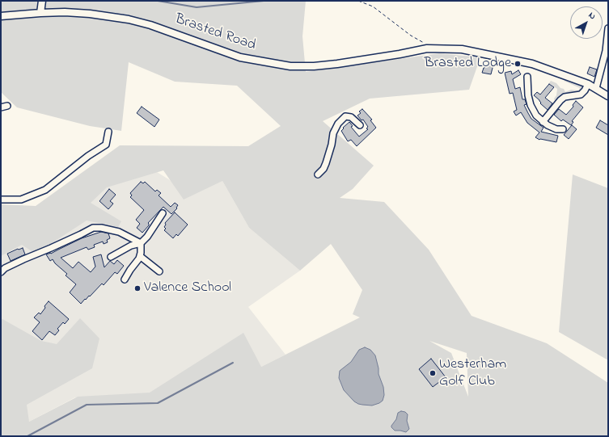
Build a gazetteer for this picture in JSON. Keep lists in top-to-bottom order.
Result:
{
  "streets": {
    "main road": ["Brasted Road"]
  },
  "places": ["Brasted Lodge", "Valence School", "Westerham Golf Club"],
  "north": "top right"
}
